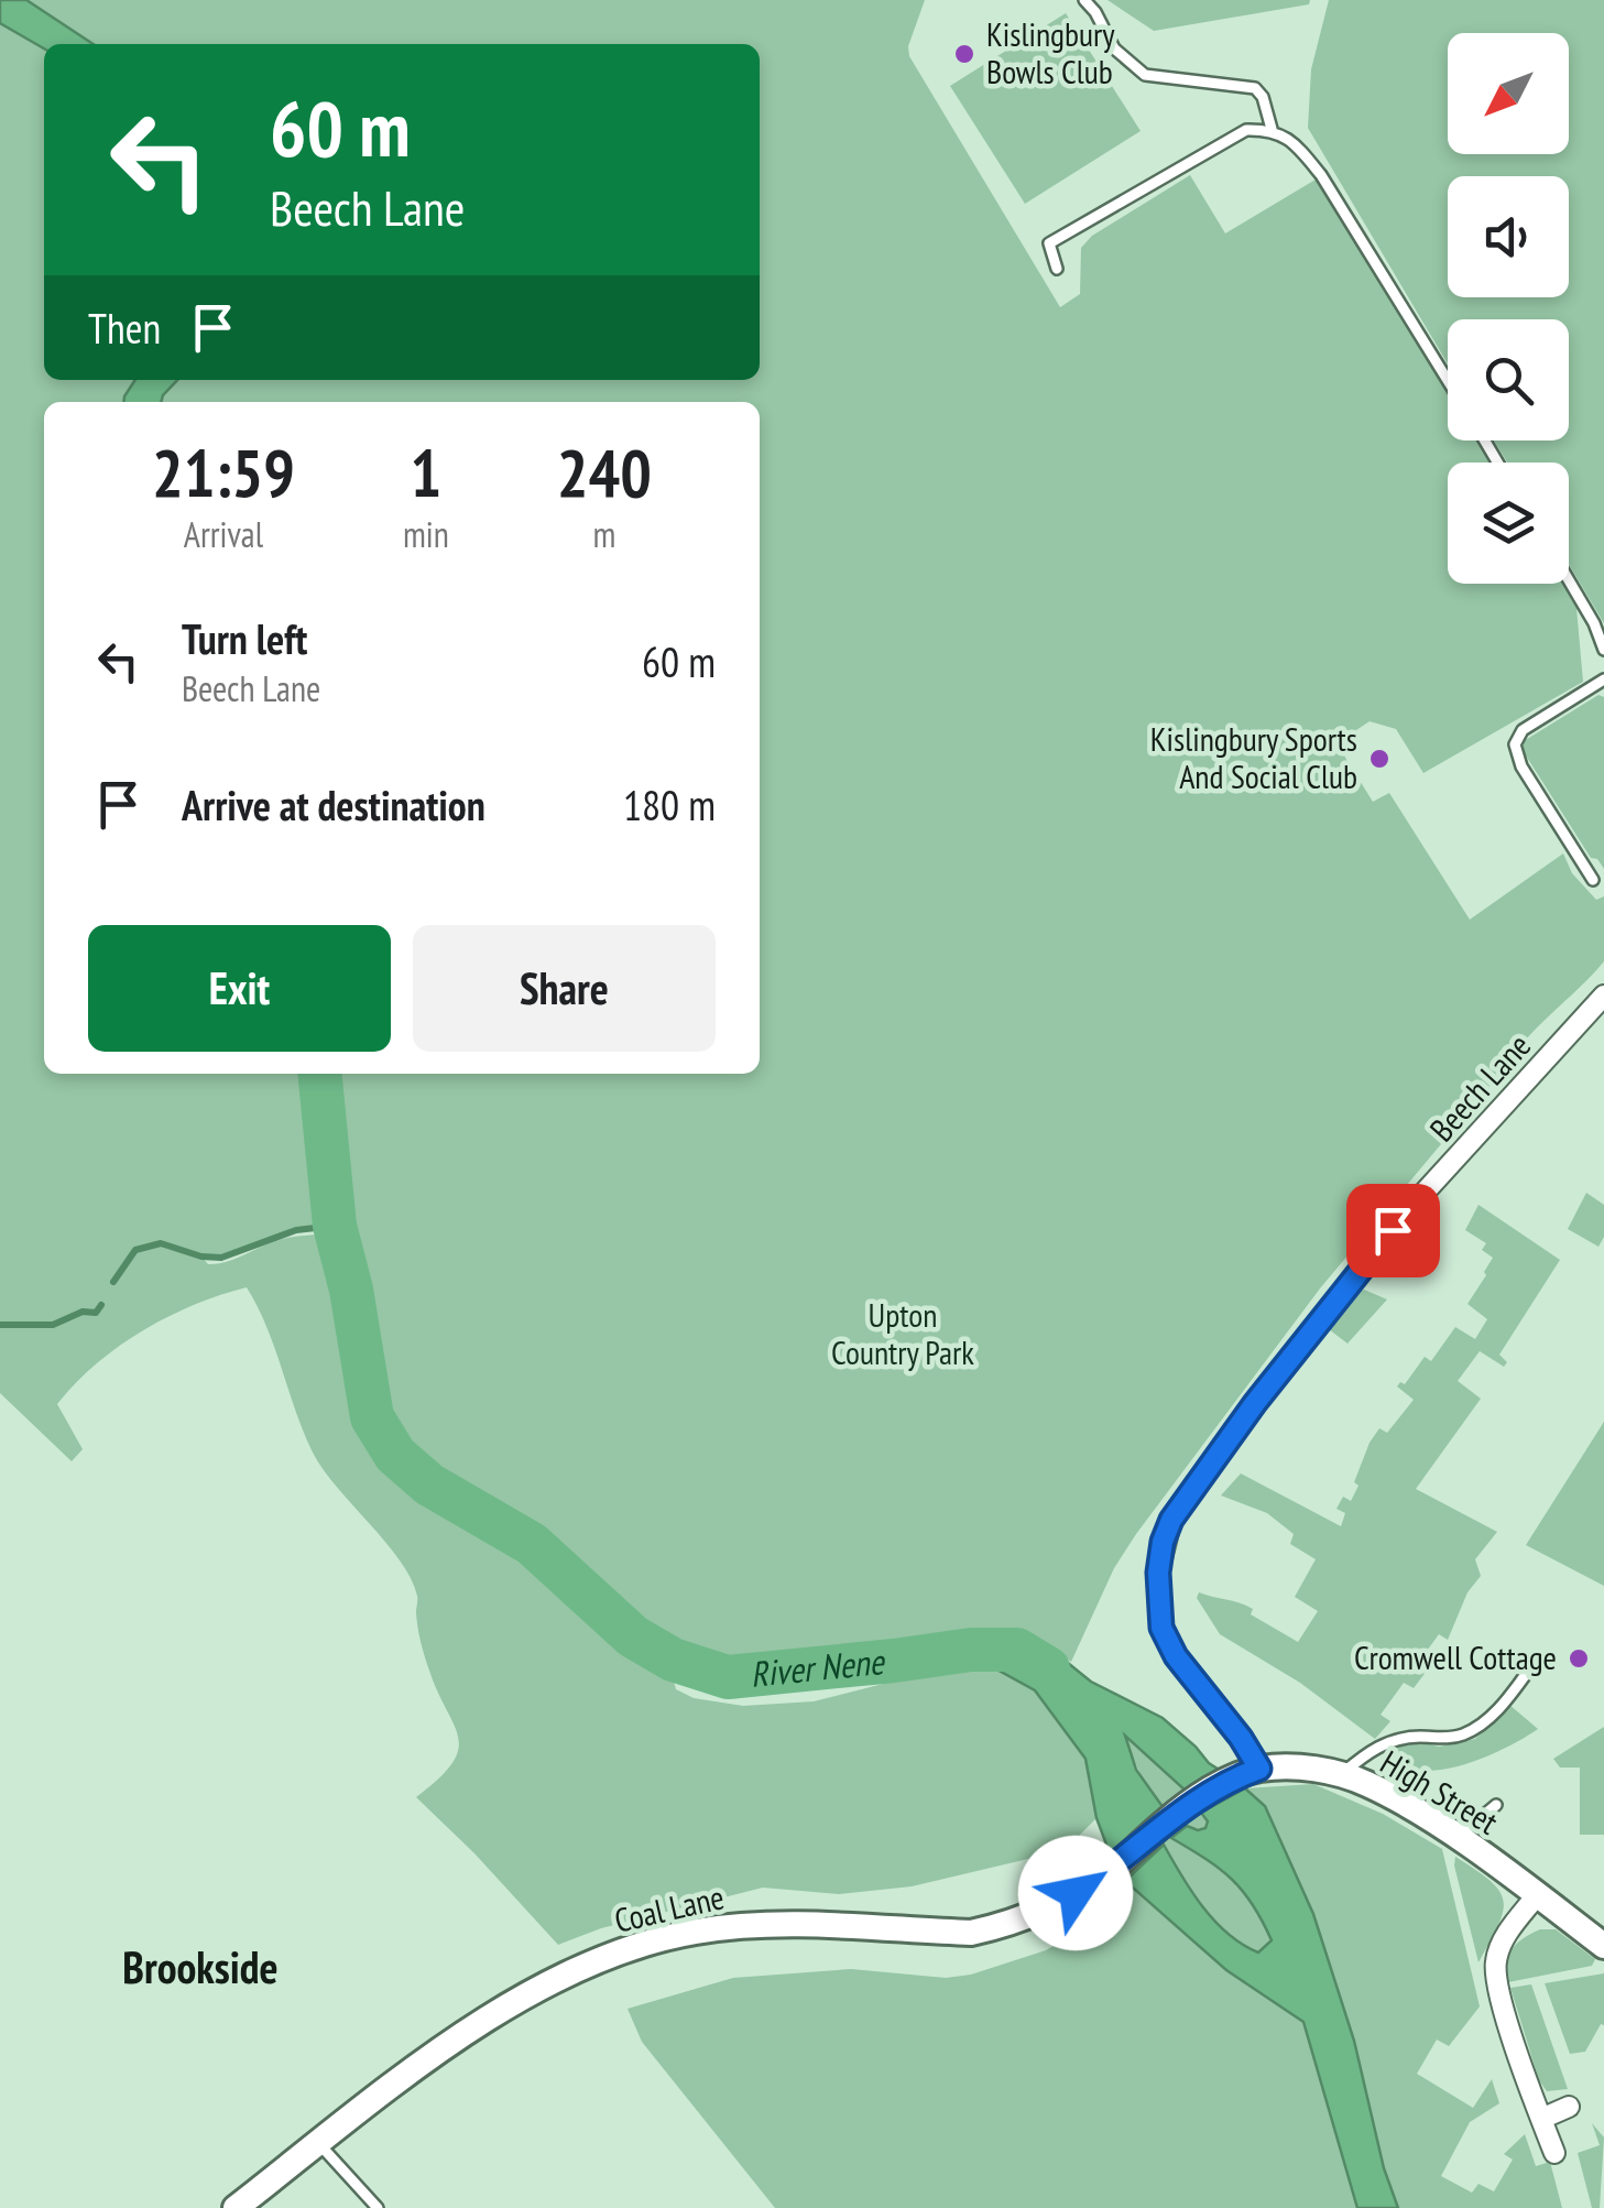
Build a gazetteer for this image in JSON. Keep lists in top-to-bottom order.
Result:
{
  "streets": {
    "street": ["Beech Lane", "High Street", "Coal Lane"]
  },
  "crossings": [
    ["Beech Lane", "High Street"],
    ["High Street", "Coal Lane"]
  ],
  "districts": ["Brookside"],
  "water": ["River Nene"],
  "parks": ["Upton Country Park"],
  "places": ["Kislingbury Bowls Club", "Kislingbury Sports And Social Club", "Cromwell Cottage"],
  "north": "bottom left",
  "page": {
    "turn": ["60 m", "Beech Lane"],
    "then": "Then",
    "eta": [
      "21:59",
      "Arrival",
      "1",
      "min",
      "240",
      "m"
    ],
    "list": [
      {
        "name": "Turn left",
        "note": "Beech Lane",
        "value": "60 m"
      },
      {
        "name": "Arrive at destination",
        "value": "180 m"
      }
    ],
    "buttons": ["Exit", "Share"]
  }
}
